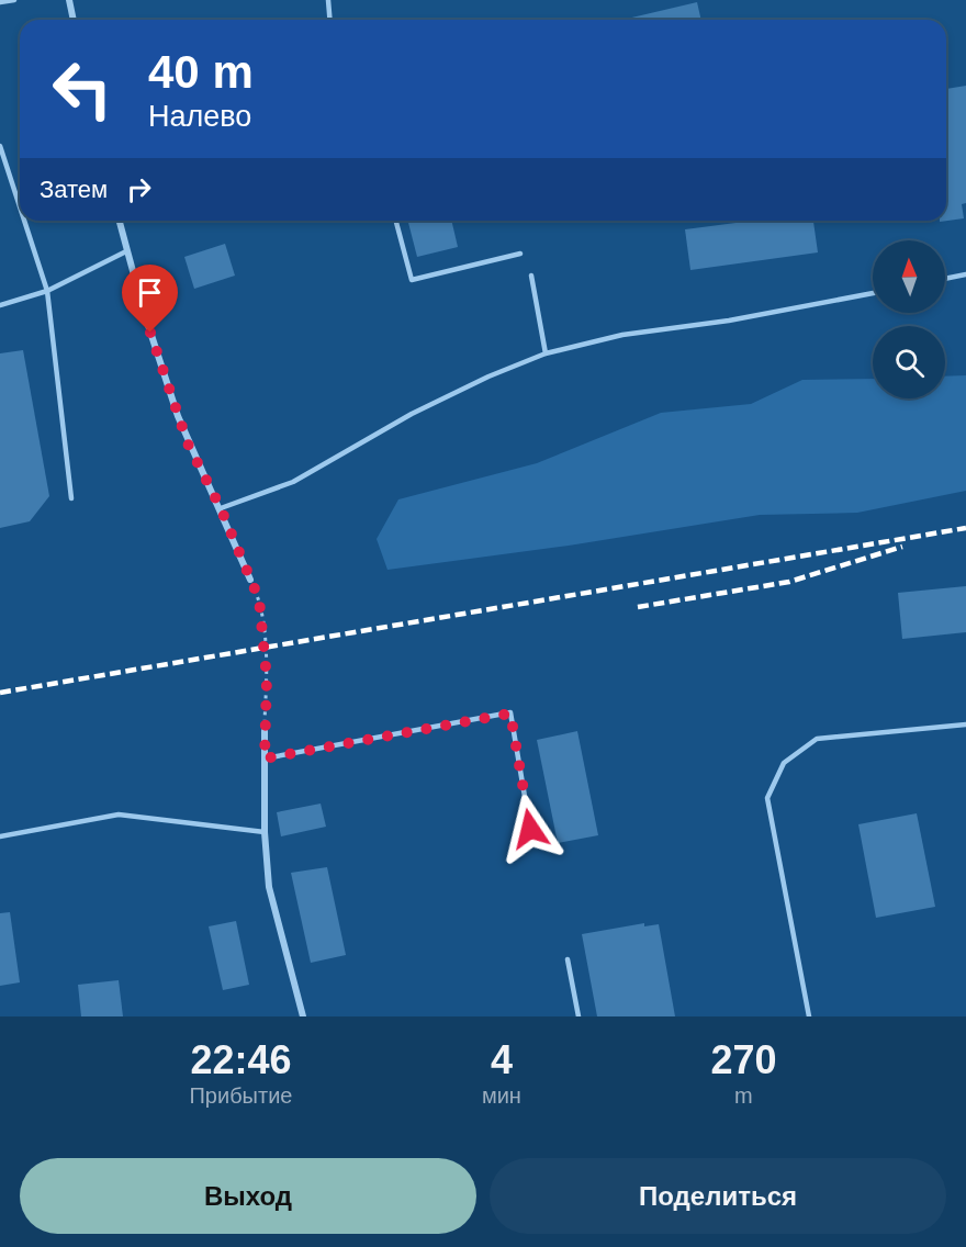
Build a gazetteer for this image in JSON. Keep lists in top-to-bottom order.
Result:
{
  "north": "top",
  "page": {
    "turn": ["40 m", "Налево"],
    "then": "Затем",
    "eta": [
      "22:46",
      "Прибытие",
      "4",
      "мин",
      "270",
      "m"
    ],
    "buttons": ["Выход", "Поделиться"]
  }
}
